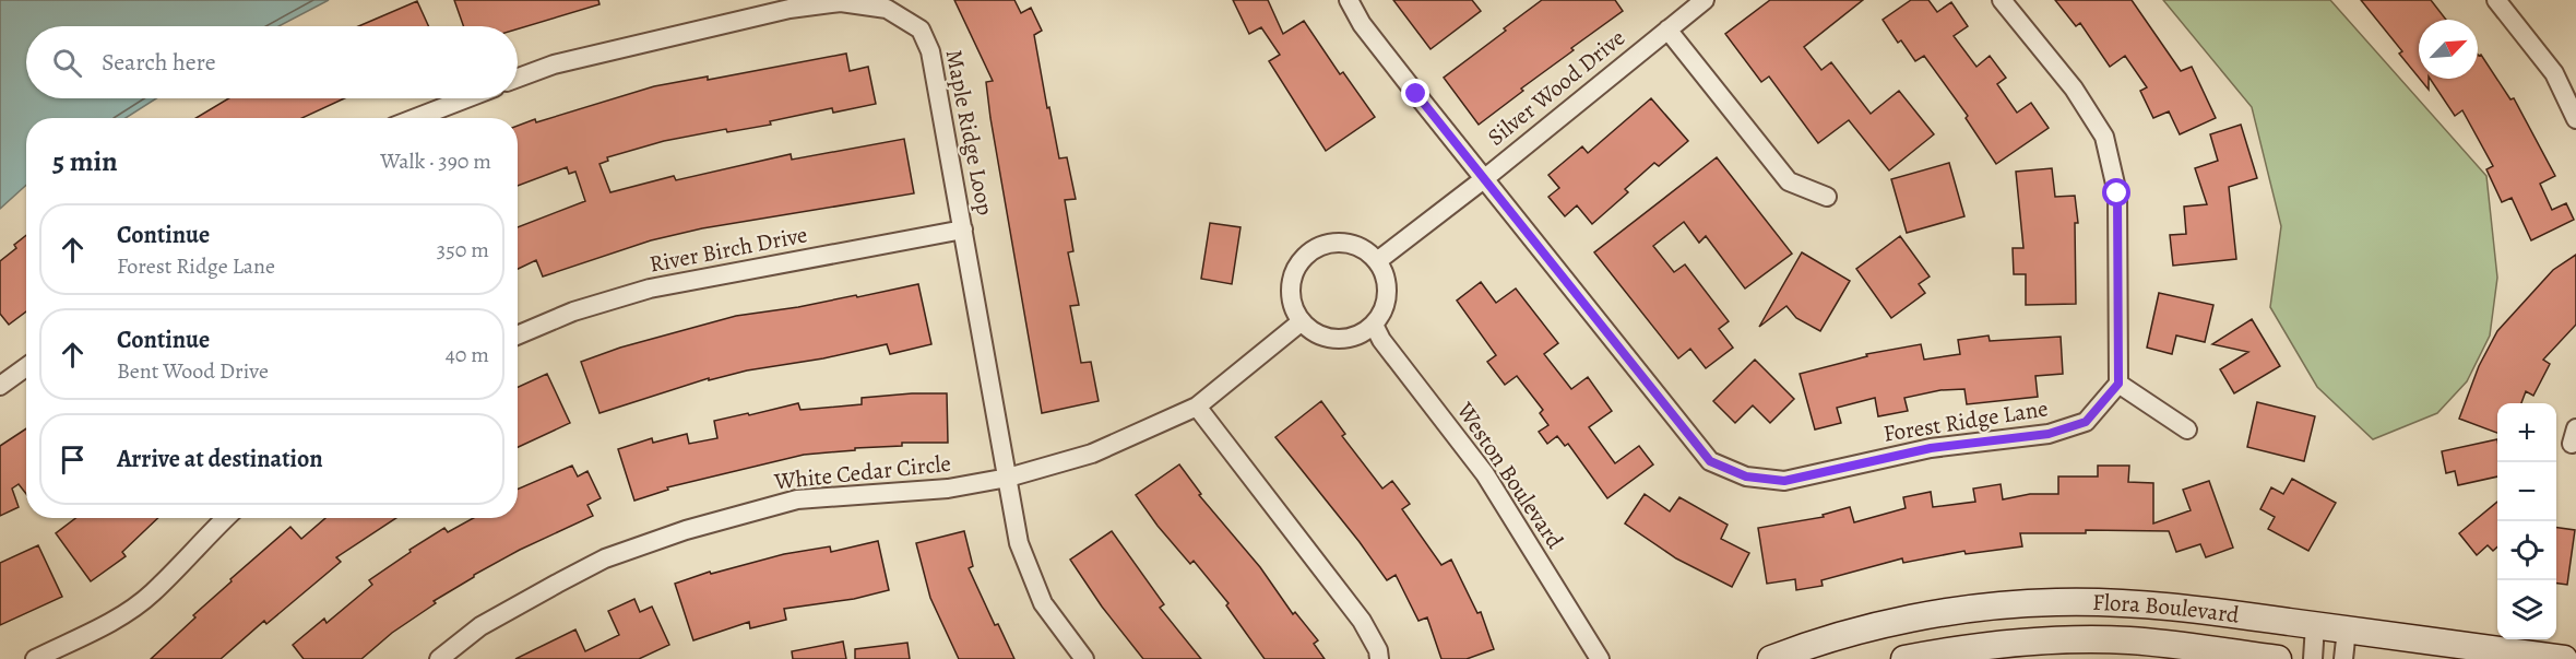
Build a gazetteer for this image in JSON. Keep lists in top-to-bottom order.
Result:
{
  "streets": {
    "street": [
      "Silver Wood Drive",
      "Maple Ridge Loop",
      "River Birch Drive",
      "Forest Ridge Lane",
      "White Cedar Circle",
      "Weston Boulevard",
      "Flora Boulevard"
    ]
  },
  "crossings": [
    ["Silver Wood Drive", "Forest Ridge Lane"],
    ["Silver Wood Drive", "White Cedar Circle"],
    ["Silver Wood Drive", "Weston Boulevard"],
    ["Maple Ridge Loop", "River Birch Drive"],
    ["Maple Ridge Loop", "White Cedar Circle"],
    ["White Cedar Circle", "Weston Boulevard"]
  ],
  "north": "top right",
  "page": {
    "search": "Search here",
    "heading": ["5 min", "Walk · 390 m"],
    "list": [
      ["Continue", "Forest Ridge Lane", "350 m"],
      ["Continue", "Bent Wood Drive", "40 m"],
      "Arrive at destination"
    ],
    "map_buttons": ["+", "−"]
  }
}
